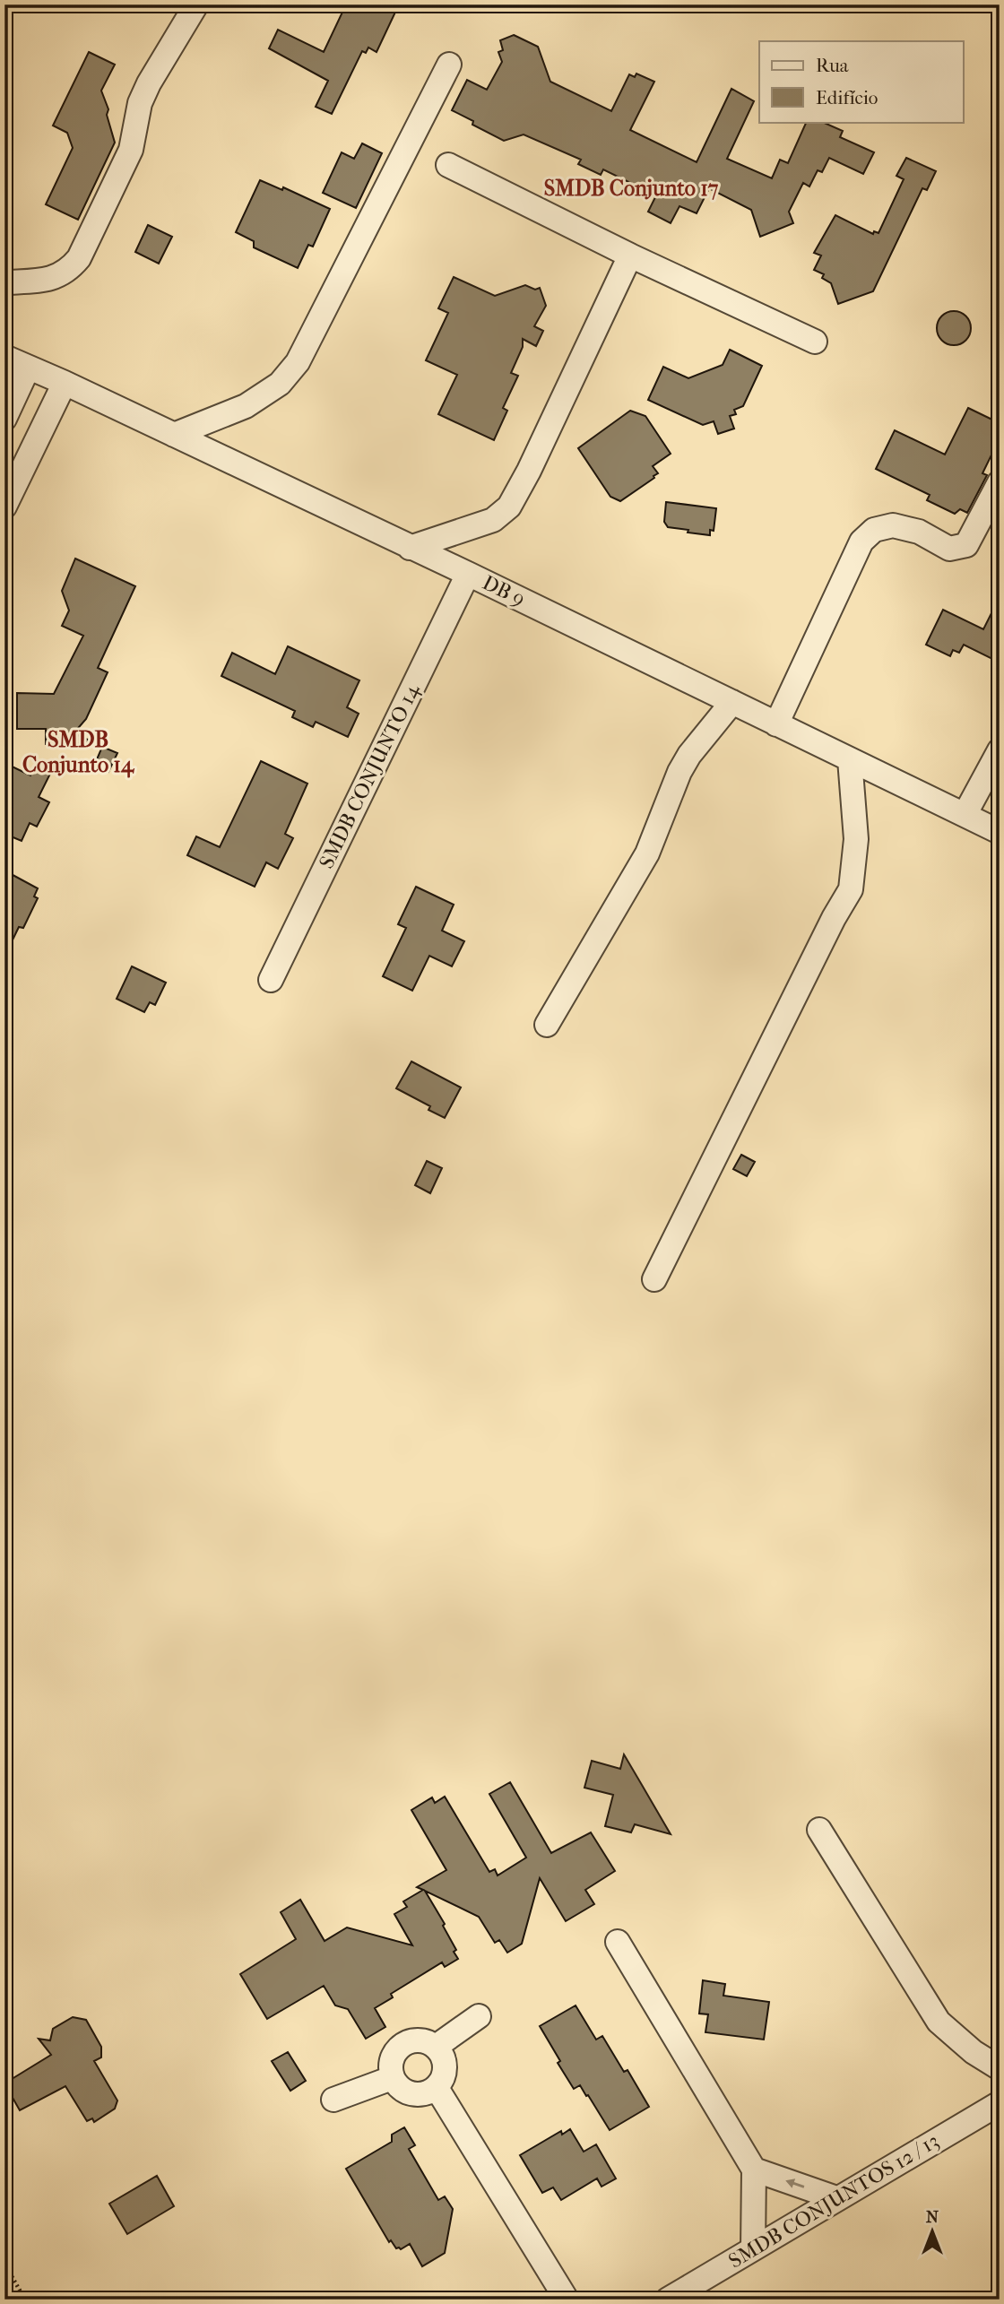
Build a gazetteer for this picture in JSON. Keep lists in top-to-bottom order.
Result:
{
  "streets": {
    "street": ["DB 9", "SMDB CONJUNTO 14", "SMDB CONJUNTOS 12 / 13"]
  },
  "crossings": [
    ["DB 9", "SMDB CONJUNTO 14"]
  ],
  "districts": ["SMDB Conjunto 17", "SMDB Conjunto 14"],
  "legend": ["Rua", "Edifício"],
  "north": "top"
}
